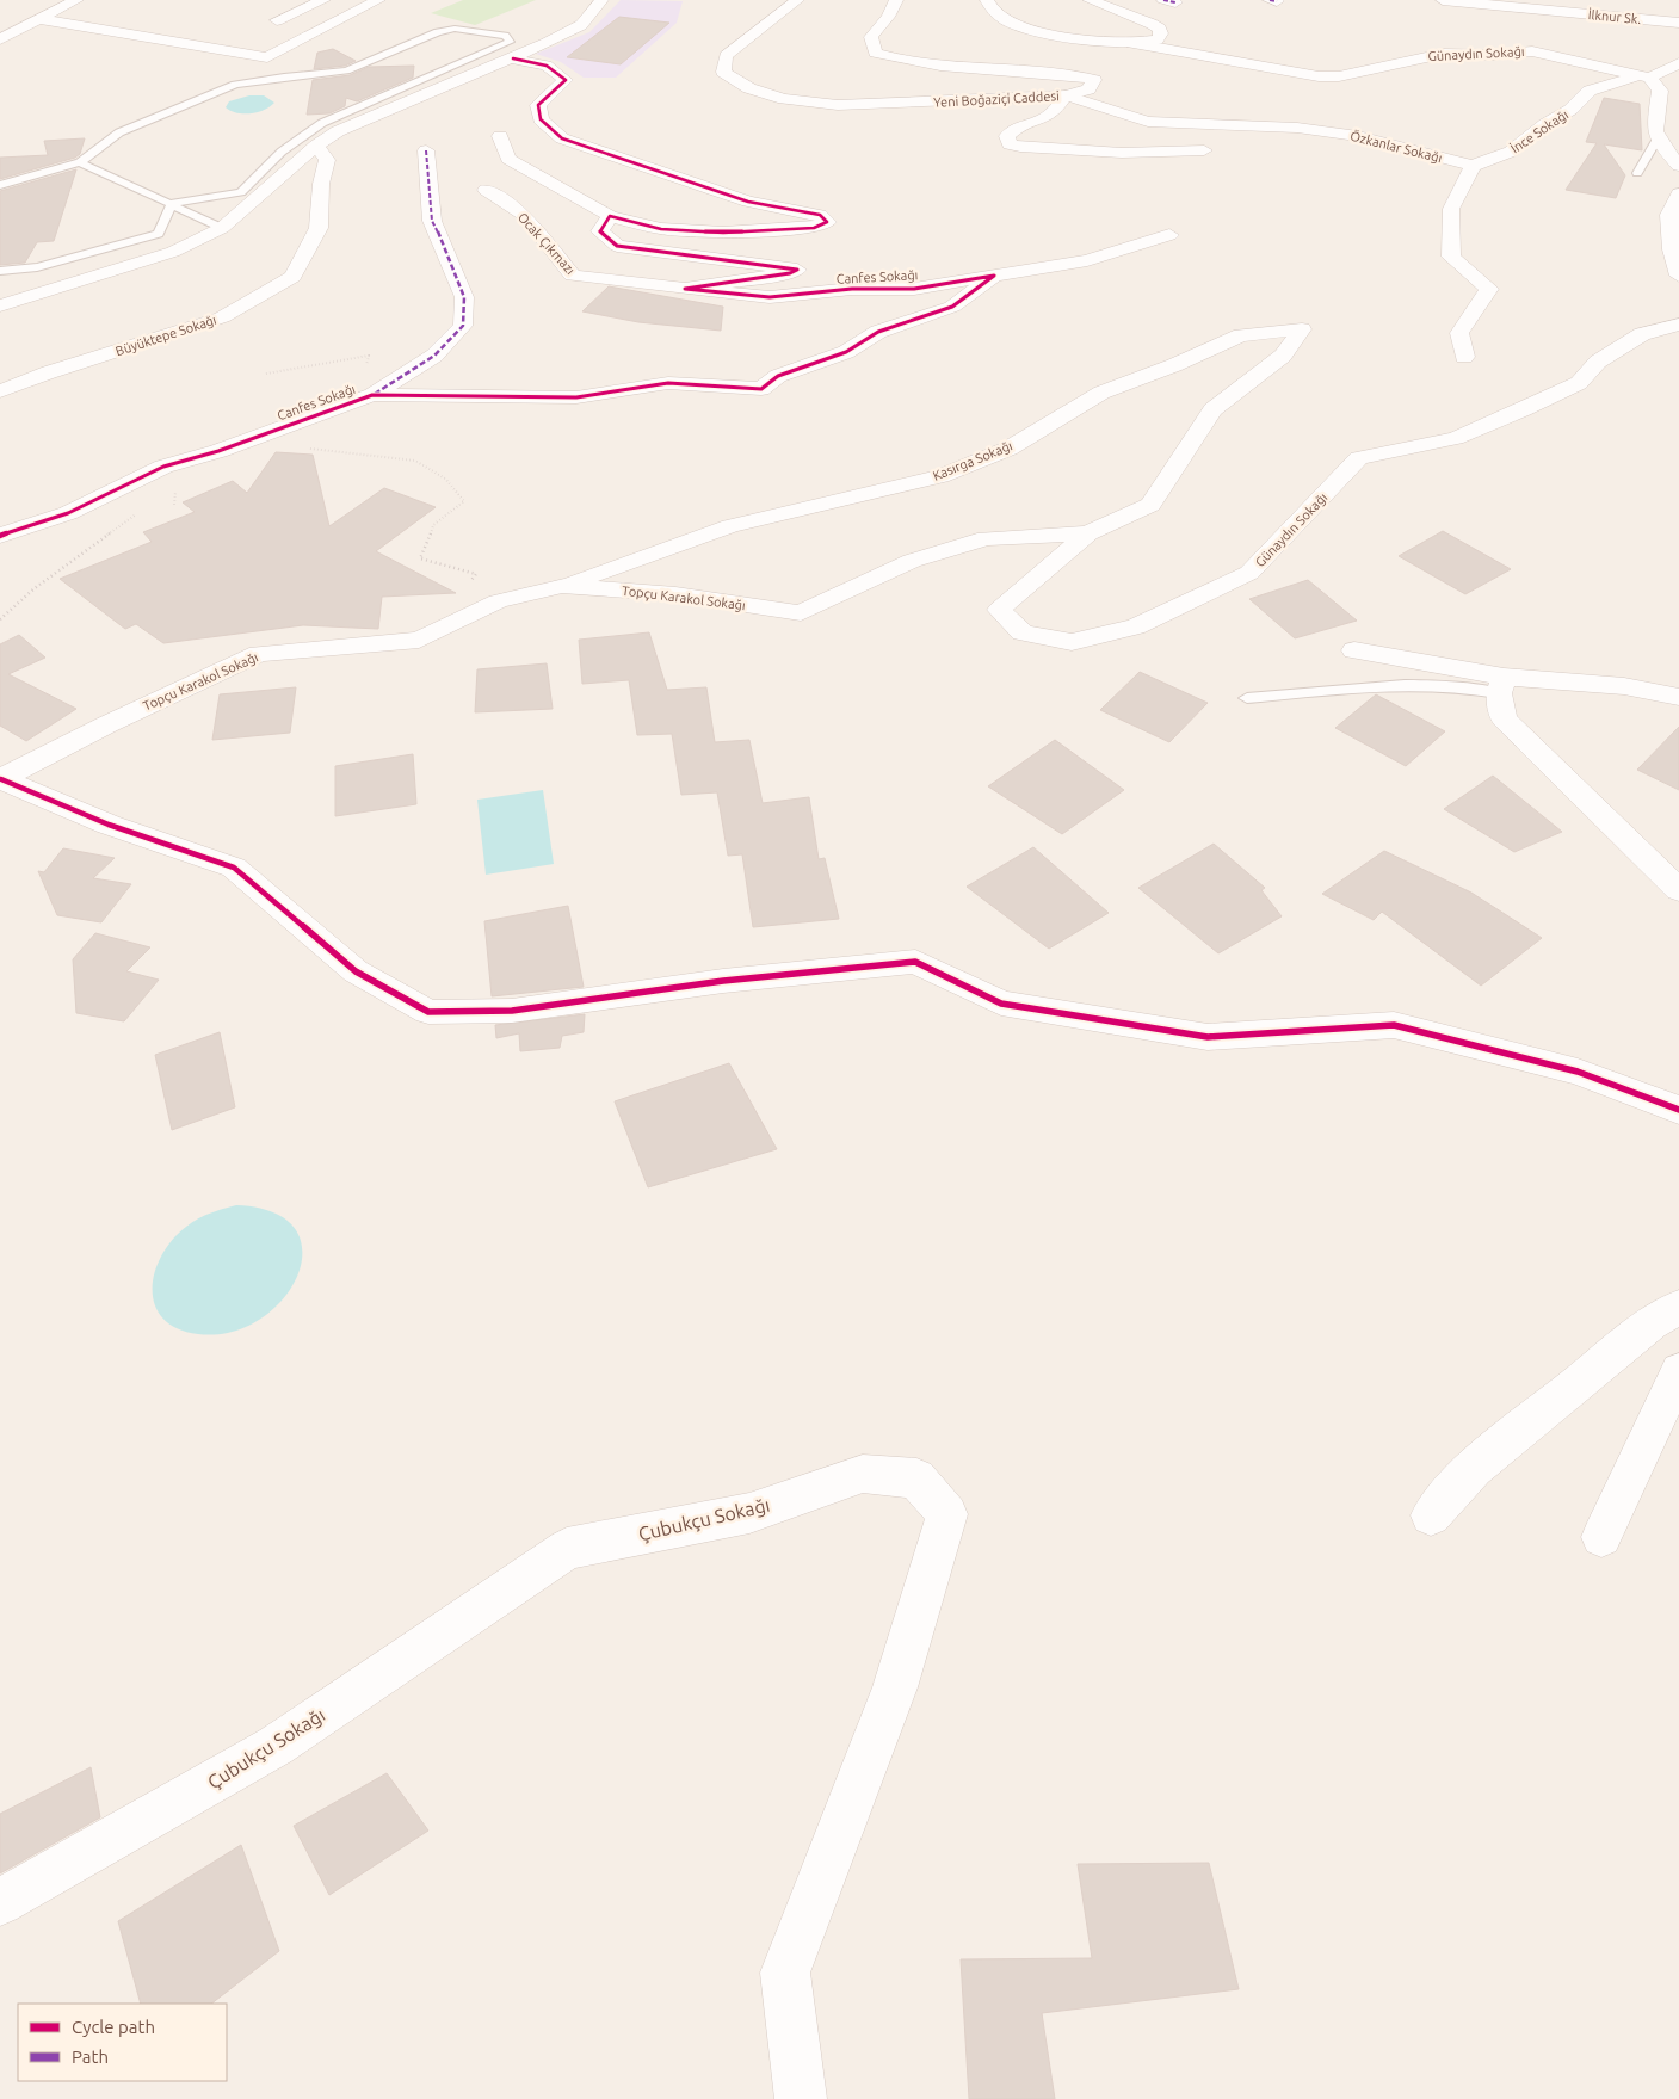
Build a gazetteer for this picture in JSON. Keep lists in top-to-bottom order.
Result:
{
  "streets": {
    "street": [
      "İlknur Sk.",
      "Günaydın Sokağı",
      "Yeni Boğaziçi Caddesi",
      "İnce Sokağı",
      "Özkanlar Sokağı",
      "Ocak Çıkmazı",
      "Canfes Sokağı",
      "Büyüktepe Sokağı",
      "Kasırga Sokağı",
      "Topçu Karakol Sokağı",
      "Çubukçu Sokağı"
    ]
  },
  "crossings": [
    ["Günaydın Sokağı", "İnce Sokağı"],
    ["Günaydın Sokağı", "Topçu Karakol Sokağı"],
    ["Yeni Boğaziçi Caddesi", "Özkanlar Sokağı"],
    ["İnce Sokağı", "Özkanlar Sokağı"],
    ["Ocak Çıkmazı", "Canfes Sokağı"],
    ["Kasırga Sokağı", "Topçu Karakol Sokağı"]
  ],
  "legend": ["Cycle path", "Path"]
}
